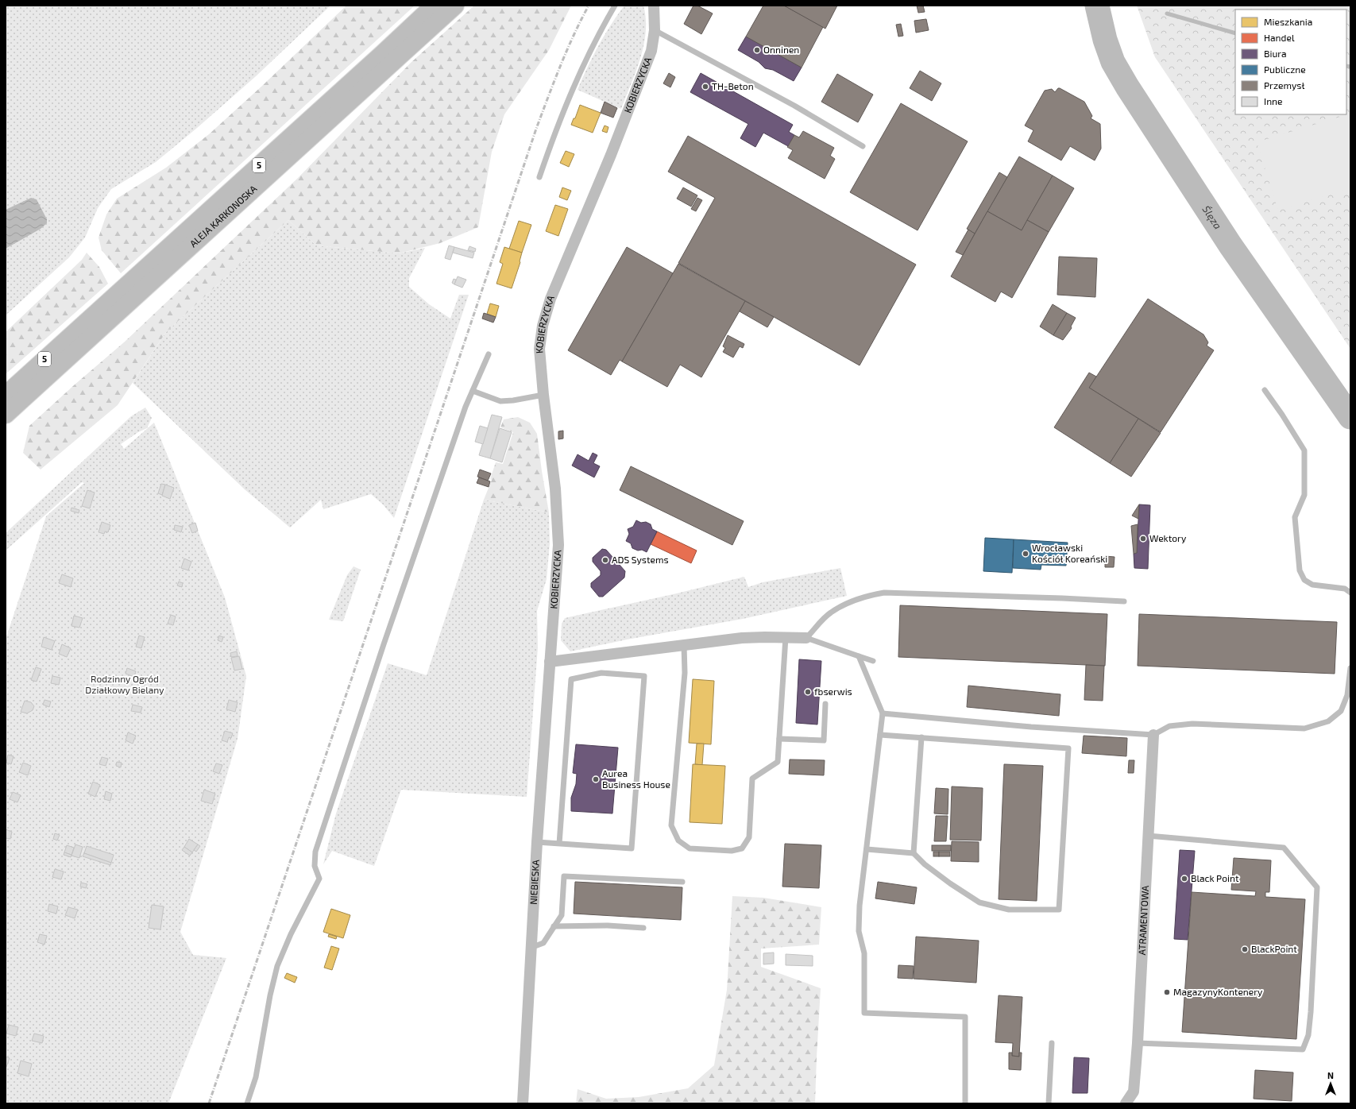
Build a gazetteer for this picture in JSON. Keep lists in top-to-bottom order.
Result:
{
  "streets": {
    "main road": ["5", "ALEJA KARKONOSKA"],
    "street": ["KOBIERZYCKA", "NIEBIESKA", "ATRAMENTOWA"]
  },
  "crossings": [
    ["KOBIERZYCKA", "NIEBIESKA"]
  ],
  "water": ["Ślęza"],
  "parks": ["Rodzinny Ogród Działkowy Bielany"],
  "places": [
    "Onninen",
    "TH-Beton",
    "Wektory",
    "Wrocławski Kościół Koreański",
    "ADS Systems",
    "fbserwis",
    "Aurea Business House",
    "Black Point",
    "BlackPoint",
    "MagazynyKontenery"
  ],
  "legend": [
    "Mieszkania",
    "Handel",
    "Biura",
    "Publiczne",
    "Przemysł",
    "Inne"
  ],
  "north": "top"
}
